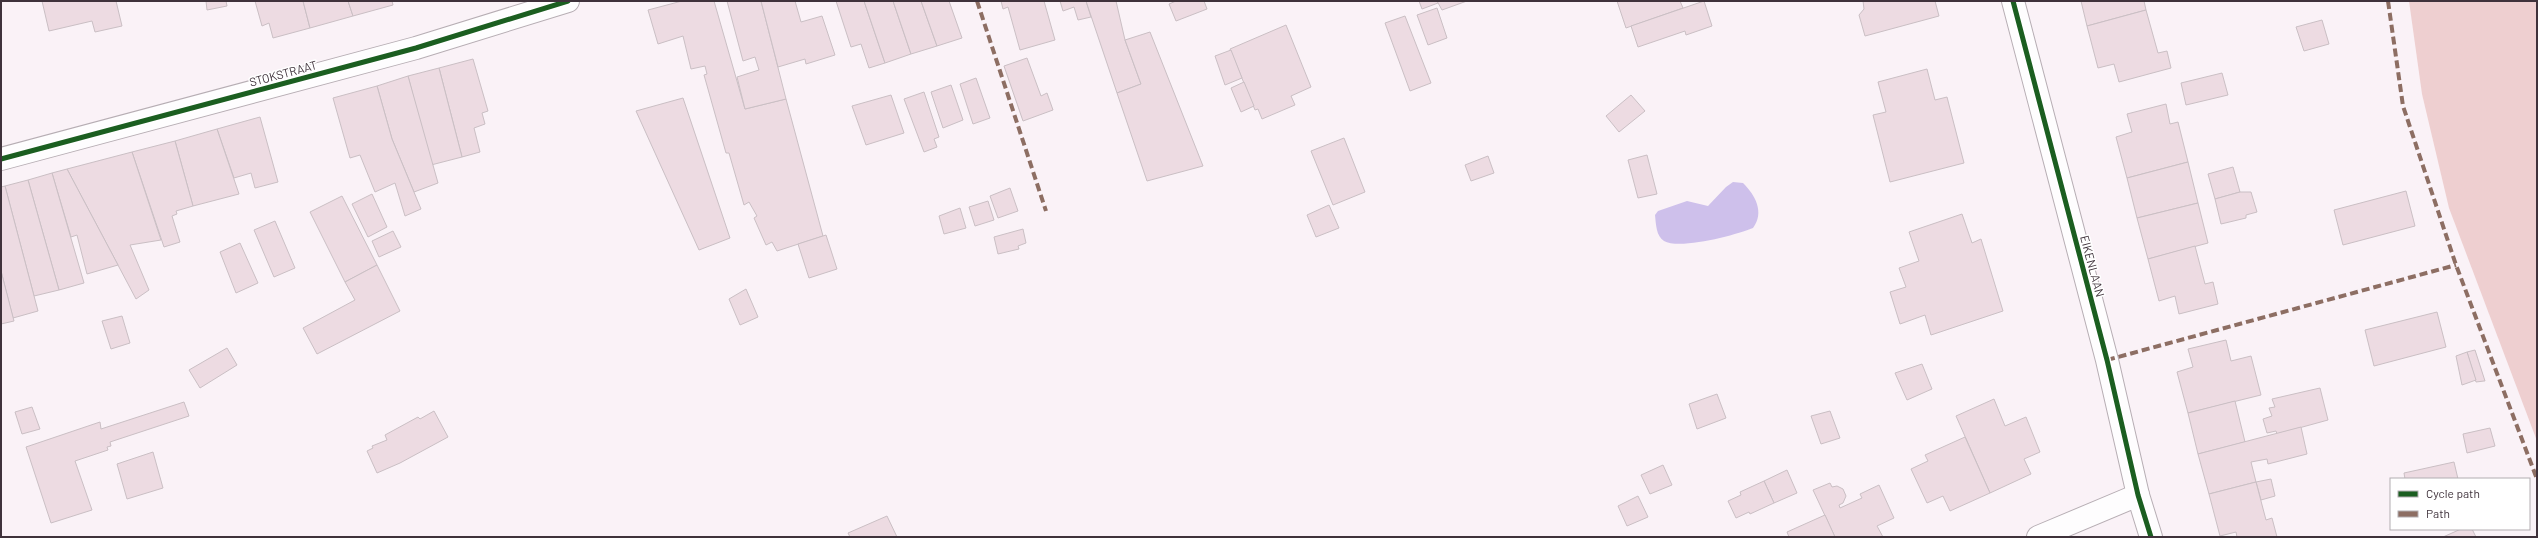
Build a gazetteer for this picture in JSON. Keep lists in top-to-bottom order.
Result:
{
  "streets": {
    "street": ["STOKSTRAAT", "EIKENLAAN"]
  },
  "legend": ["Cycle path", "Path"]
}
